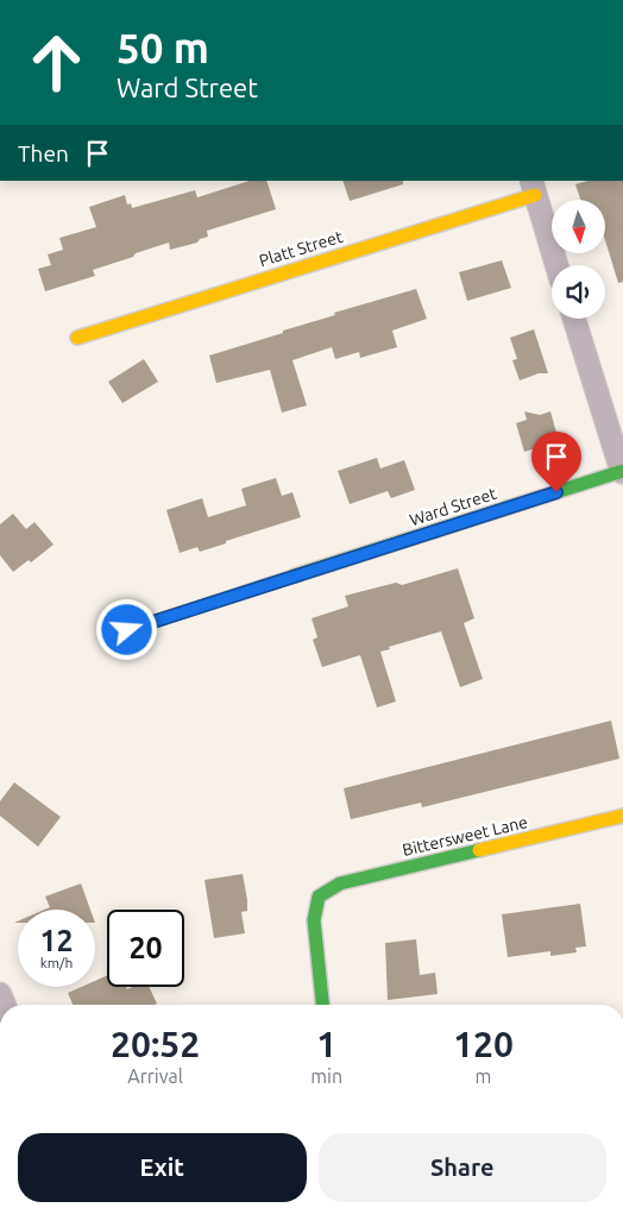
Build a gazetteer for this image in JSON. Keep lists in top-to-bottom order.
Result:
{
  "streets": {
    "street": ["Platt Street", "Ward Street", "Bittersweet Lane"]
  },
  "north": "bottom",
  "page": {
    "turn": ["50 m", "Ward Street"],
    "then": "Then",
    "speed": "12 km/h",
    "limit": "20",
    "eta": [
      "20:52",
      "Arrival",
      "1",
      "min",
      "120",
      "m"
    ],
    "buttons": ["Exit", "Share"]
  }
}
